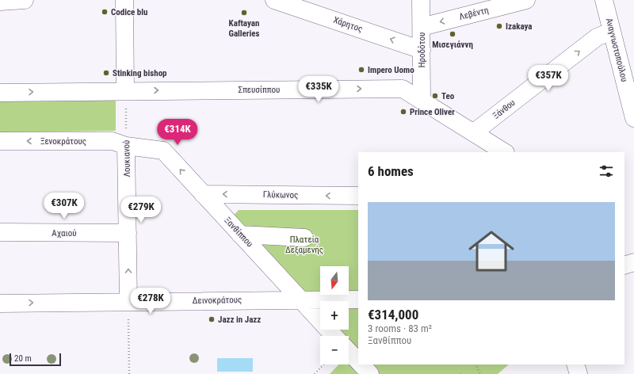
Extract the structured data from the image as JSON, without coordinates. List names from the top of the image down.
{
  "streets": {
    "street": [
      "Λεβέντη",
      "Χάρητος",
      "Ηροδότου",
      "Αναγνωστοπούλου",
      "Σπευσίππου",
      "Ξάνθου",
      "Ξενοκράτους",
      "Λουκιανού",
      "Γλύκωνος",
      "Ξανθίππου",
      "Αχαιού",
      "Δεινοκράτους"
    ]
  },
  "crossings": [
    ["Λεβέντη", "Ηροδότου"],
    ["Χάρητος", "Ηροδότου"],
    ["Ηροδότου", "Σπευσίππου"],
    ["Αναγνωστοπούλου", "Ξάνθου"],
    ["Σπευσίππου", "Ξάνθου"],
    ["Σπευσίππου", "Λουκιανού"],
    ["Ξενοκράτους", "Λουκιανού"],
    ["Ξενοκράτους", "Ξανθίππου"],
    ["Λουκιανού", "Ξανθίππου"],
    ["Λουκιανού", "Αχαιού"],
    ["Λουκιανού", "Δεινοκράτους"],
    ["Γλύκωνος", "Ξανθίππου"],
    ["Ξανθίππου", "Δεινοκράτους"]
  ],
  "one_way": [
    "Λεβέντη",
    "Χάρητος",
    "Σπευσίππου",
    "Ξάνθου",
    "Ξενοκράτους",
    "Δεινοκράτους"
  ],
  "parks": ["Πλατεία Δεξαμενής"],
  "places": [
    "Codice blu",
    "Kaftayan Galleries",
    "Izakaya",
    "Μισεγιάννη",
    "Impero Uomo",
    "Stinking bishop",
    "Teo",
    "Prince Oliver",
    "Jazz in Jazz"
  ],
  "scale_bar": "20 m",
  "north": "bottom",
  "page": {
    "price": [
      "€357K",
      "€335K",
      "€314K",
      "€307K",
      "€279K",
      "€278K"
    ],
    "heading": "6 homes",
    "list": [
      {
        "name": "€314,000",
        "note": "3 rooms · 83 m² · Ξανθίππου"
      }
    ],
    "map_buttons": ["+", "−"],
    "scale": "20 m"
  }
}
